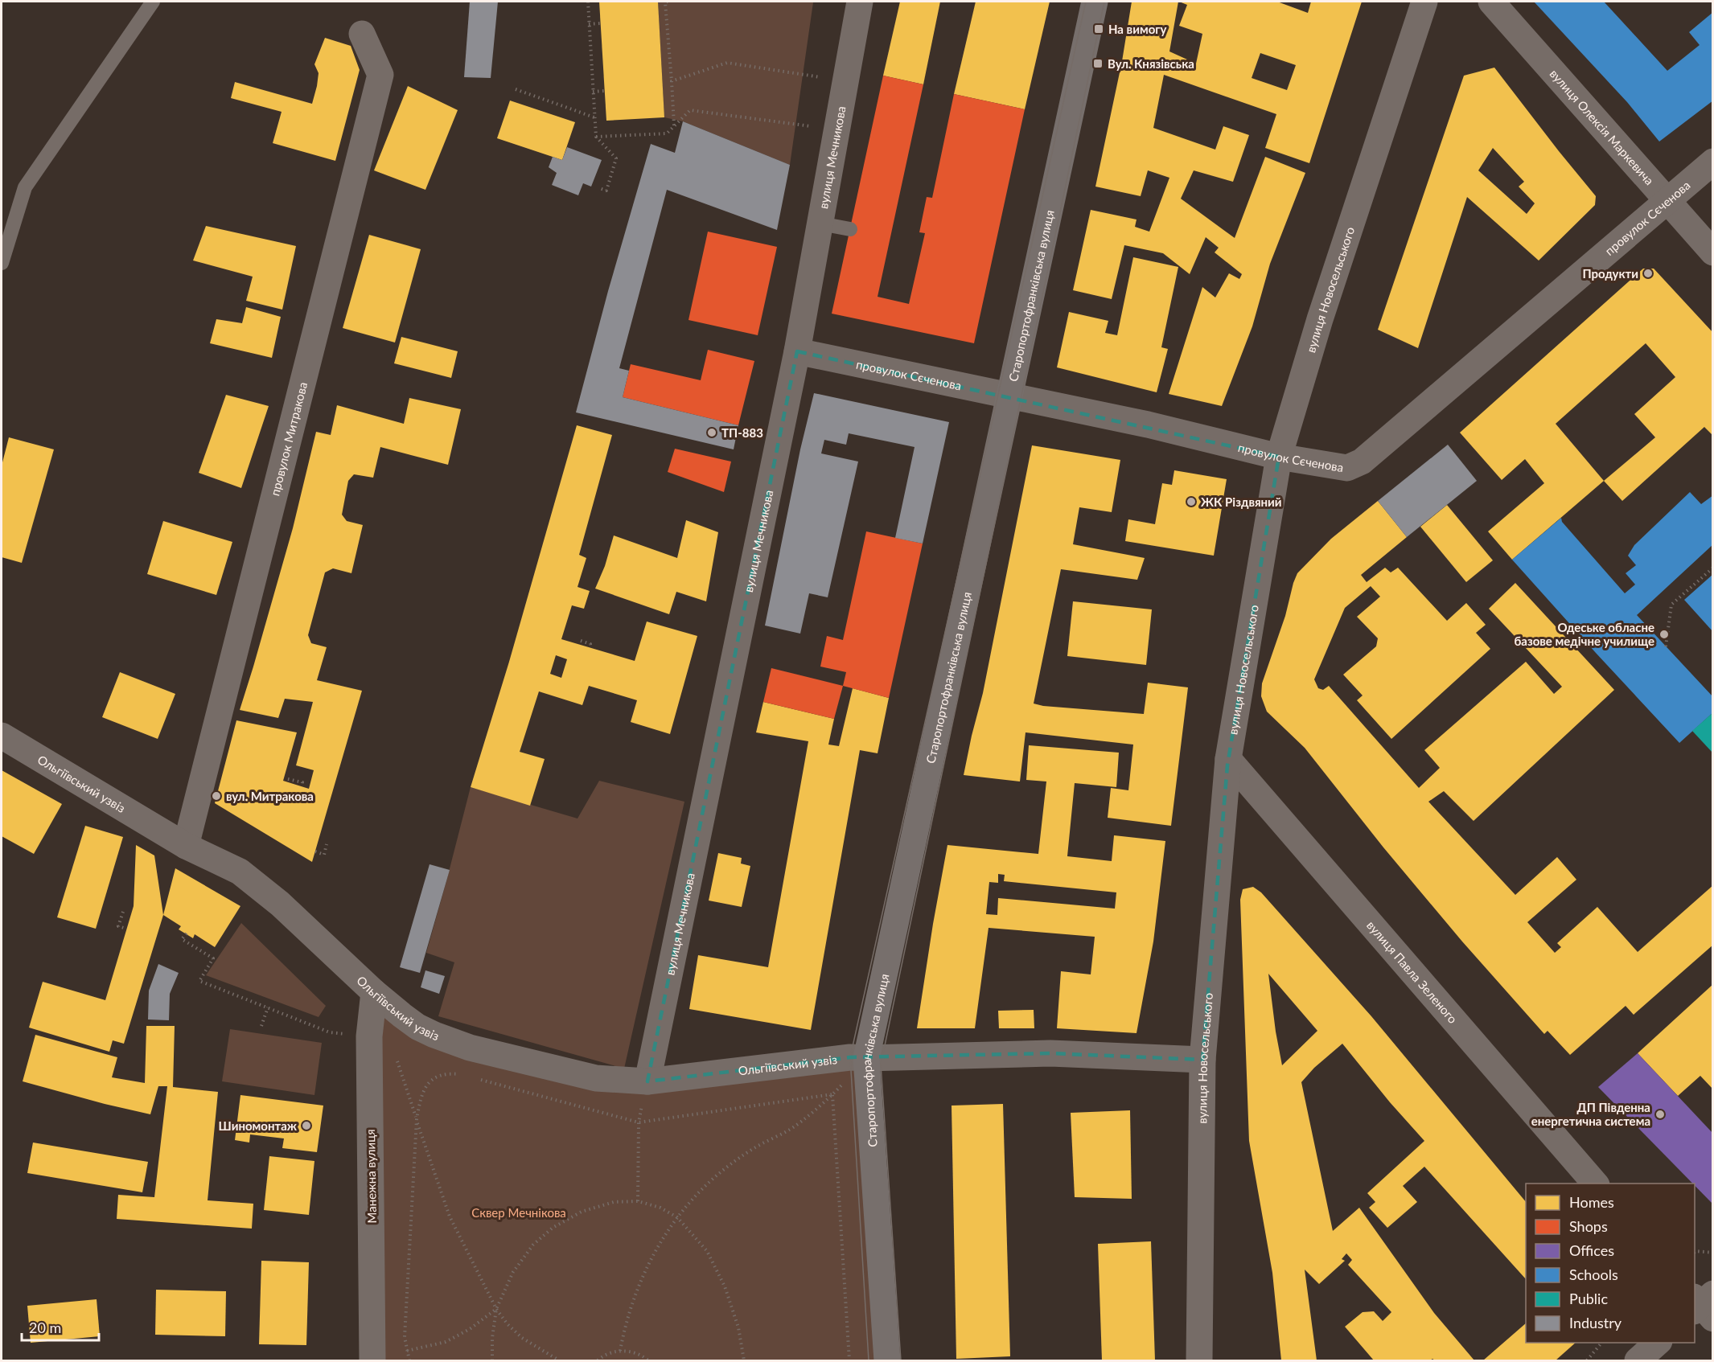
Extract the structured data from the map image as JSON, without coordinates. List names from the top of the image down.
{
  "streets": {
    "main road": ["Старопортофранківська вулиця"],
    "street": [
      "вулиця Олексія Маркевича",
      "вулиця Мечникова",
      "провулок Сєченова",
      "вулиця Новосельського",
      "провулок Митракова",
      "Ольгіївський узвіз",
      "вулиця Павла Зеленого",
      "Манежна вулиця"
    ]
  },
  "crossings": [
    ["вулиця Олексія Маркевича", "провулок Сєченова"],
    ["вулиця Мечникова", "провулок Сєченова"],
    ["вулиця Мечникова", "Ольгіївський узвіз"],
    ["провулок Сєченова", "вулиця Новосельського"],
    ["провулок Сєченова", "Старопортофранківська вулиця"],
    ["вулиця Новосельського", "Ольгіївський узвіз"],
    ["вулиця Новосельського", "вулиця Павла Зеленого"],
    ["Старопортофранківська вулиця", "Ольгіївський узвіз"],
    ["провулок Митракова", "Ольгіївський узвіз"],
    ["Ольгіївський узвіз", "Манежна вулиця"]
  ],
  "parks": ["Сквер Мечнікова"],
  "places": {
    "transit": ["На вимогу", "Вул. Князівська"],
    "other": [
      "Продукти",
      "ТП-883",
      "ЖК Різдвяний",
      "Одеське обласне базове медічне училище",
      "вул. Митракова",
      "ДП Південна енергетична система",
      "Шиномонтаж"
    ]
  },
  "legend": [
    "Homes",
    "Shops",
    "Offices",
    "Schools",
    "Public",
    "Industry"
  ],
  "scale_bar": "20 m"
}
